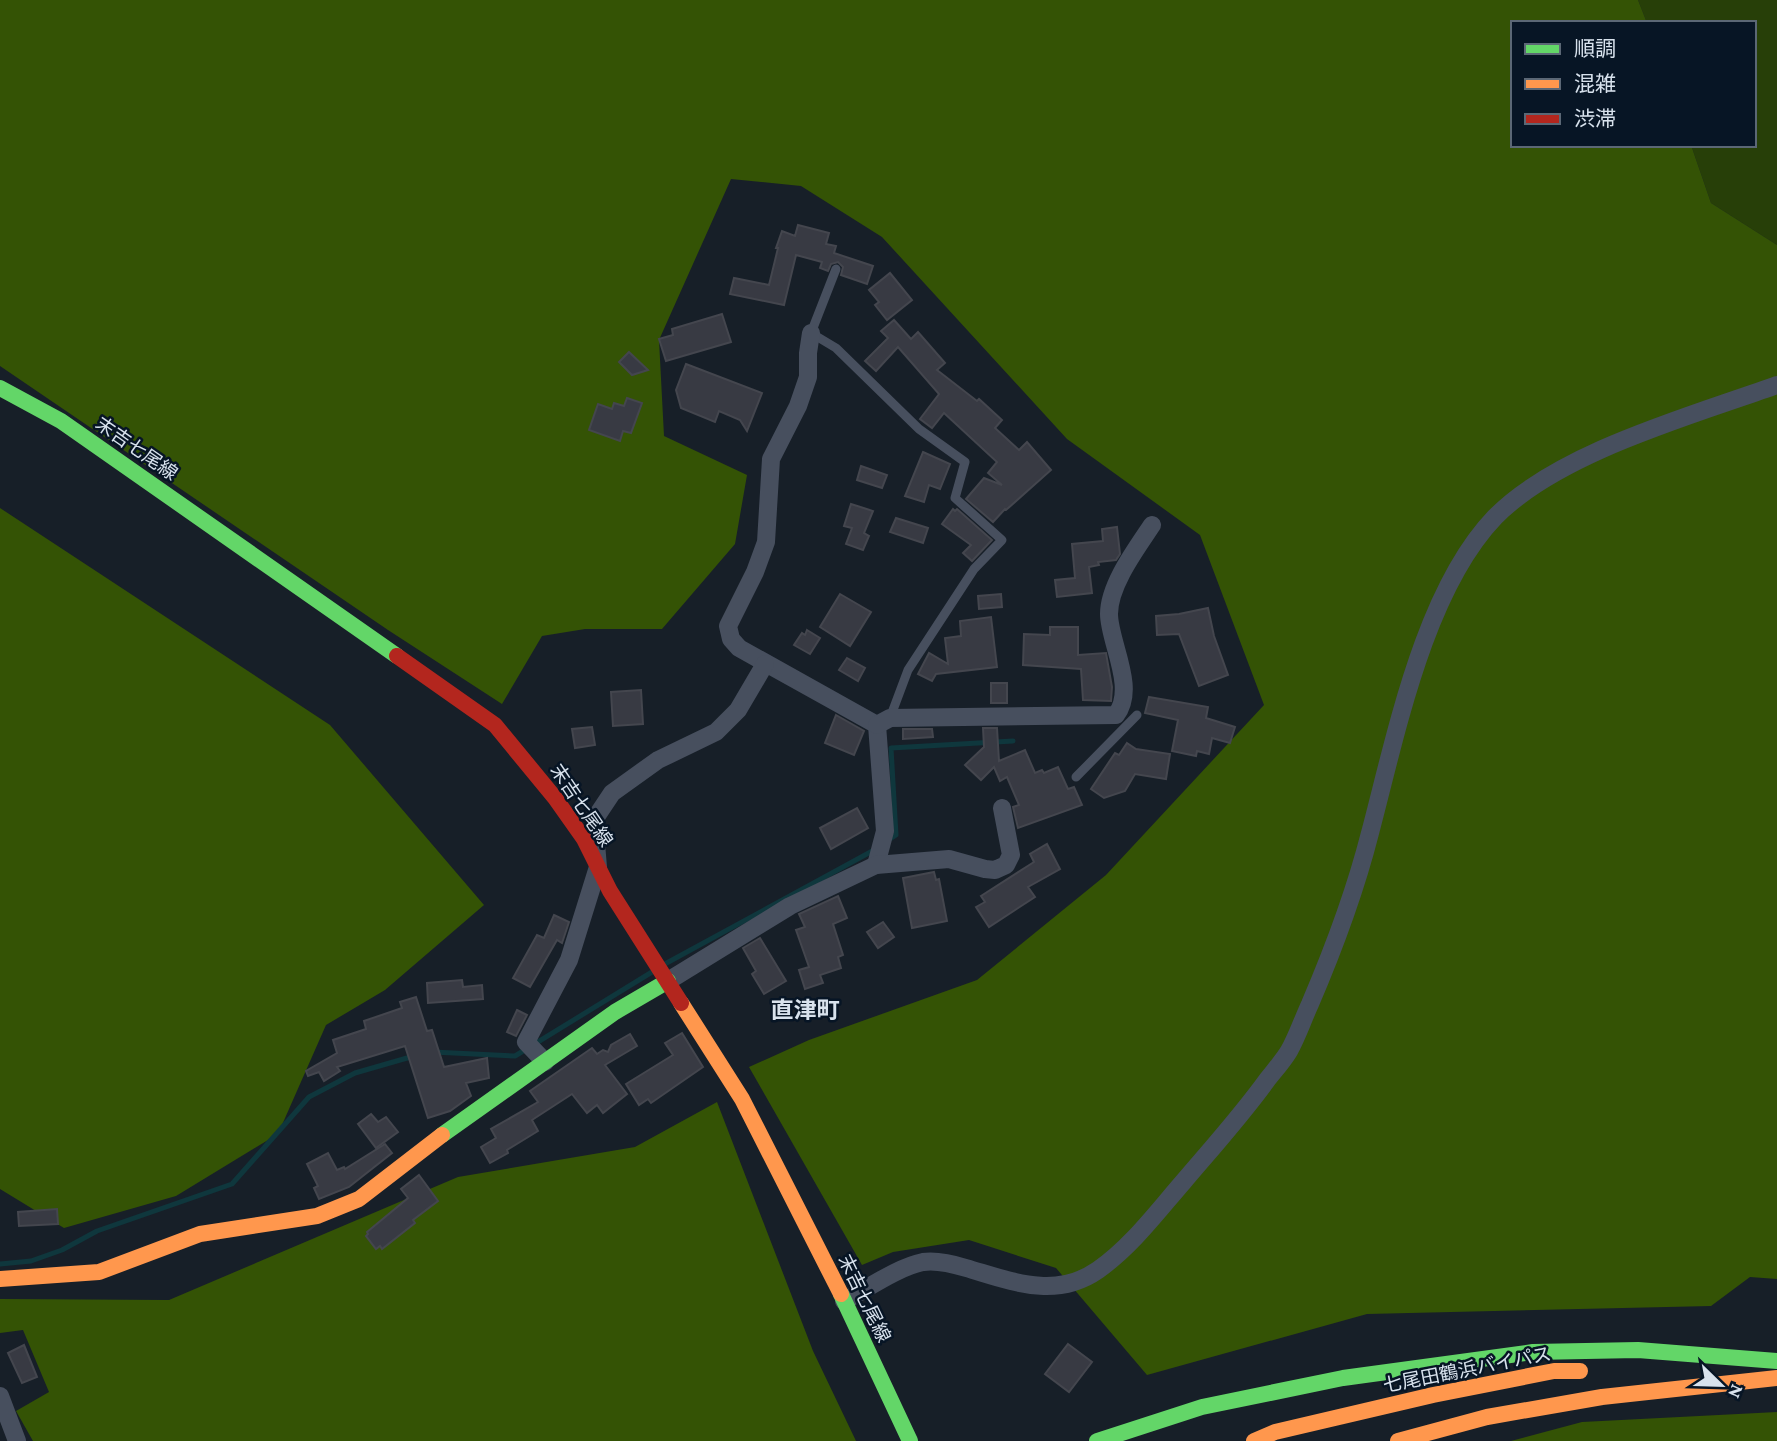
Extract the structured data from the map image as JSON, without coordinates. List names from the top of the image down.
{
  "streets": {
    "main road": ["末吉七尾線", "七尾田鶴浜バイパス"]
  },
  "districts": ["直津町"],
  "legend": ["順調", "混雑", "渋滞"],
  "north": "bottom right"
}
